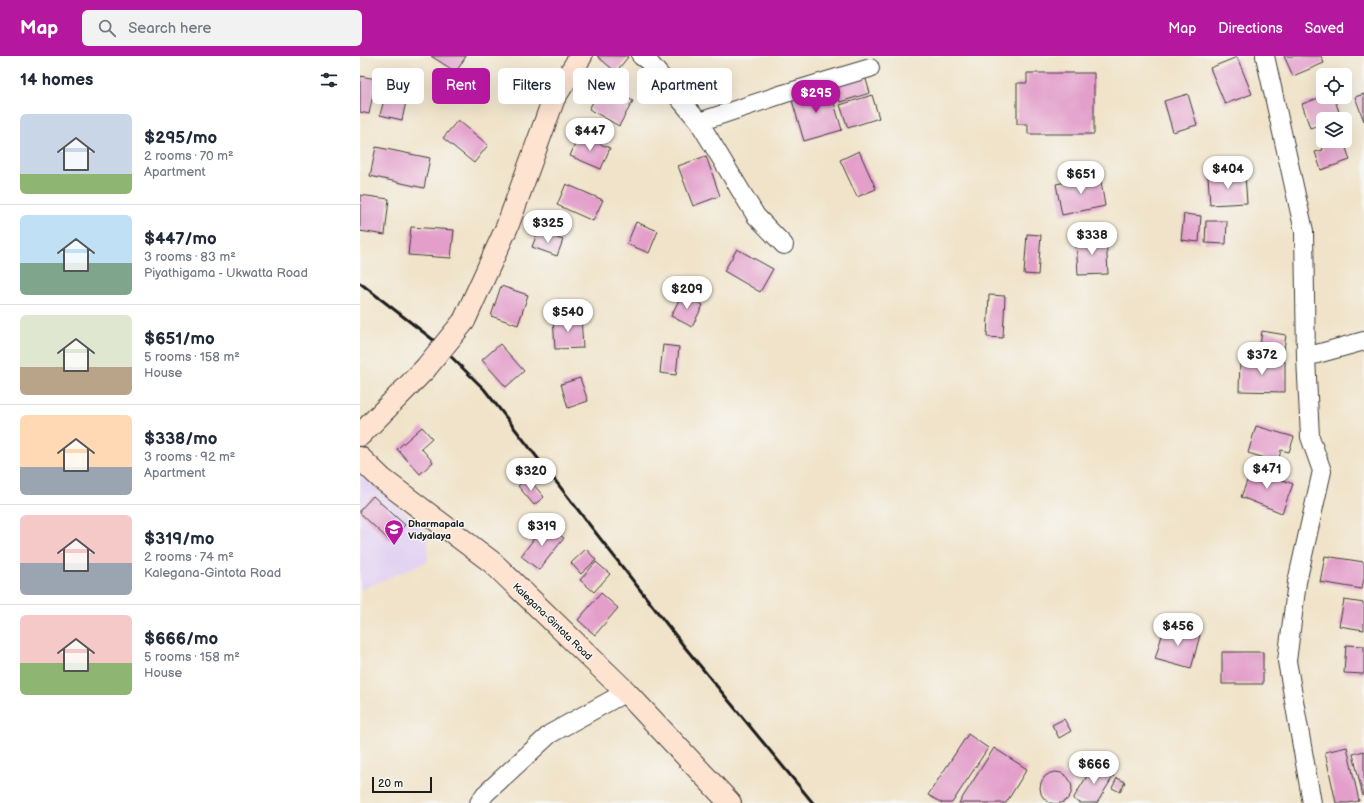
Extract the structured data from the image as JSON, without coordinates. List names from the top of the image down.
{
  "streets": {
    "main road": ["Kalegana-Gintota Road"]
  },
  "places": {
    "school or university": ["Dharmapala Vidyalaya"]
  },
  "scale_bar": "20 m",
  "page": {
    "header": "Map",
    "search": "Search here",
    "nav": ["Map", "Directions", "Saved"],
    "heading": "14 homes",
    "chip": [
      "Buy",
      "Rent",
      "Filters",
      "New",
      "Apartment"
    ],
    "price": [
      "$295",
      "$447",
      "$404",
      "$651",
      "$325",
      "$338",
      "$209",
      "$540",
      "$372",
      "$471",
      "$320",
      "$319",
      "$456",
      "$666"
    ],
    "list": [
      {
        "name": "$295/mo",
        "note": "2 rooms · 70 m² · Apartment"
      },
      {
        "name": "$447/mo",
        "note": "3 rooms · 83 m² · Piyathigama - Ukwatta Road"
      },
      {
        "name": "$651/mo",
        "note": "5 rooms · 158 m² · House"
      },
      {
        "name": "$338/mo",
        "note": "3 rooms · 92 m² · Apartment"
      },
      {
        "name": "$319/mo",
        "note": "2 rooms · 74 m² · Kalegana-Gintota Road"
      },
      {
        "name": "$666/mo",
        "note": "5 rooms · 158 m² · House"
      }
    ],
    "scale": "20 m"
  }
}
